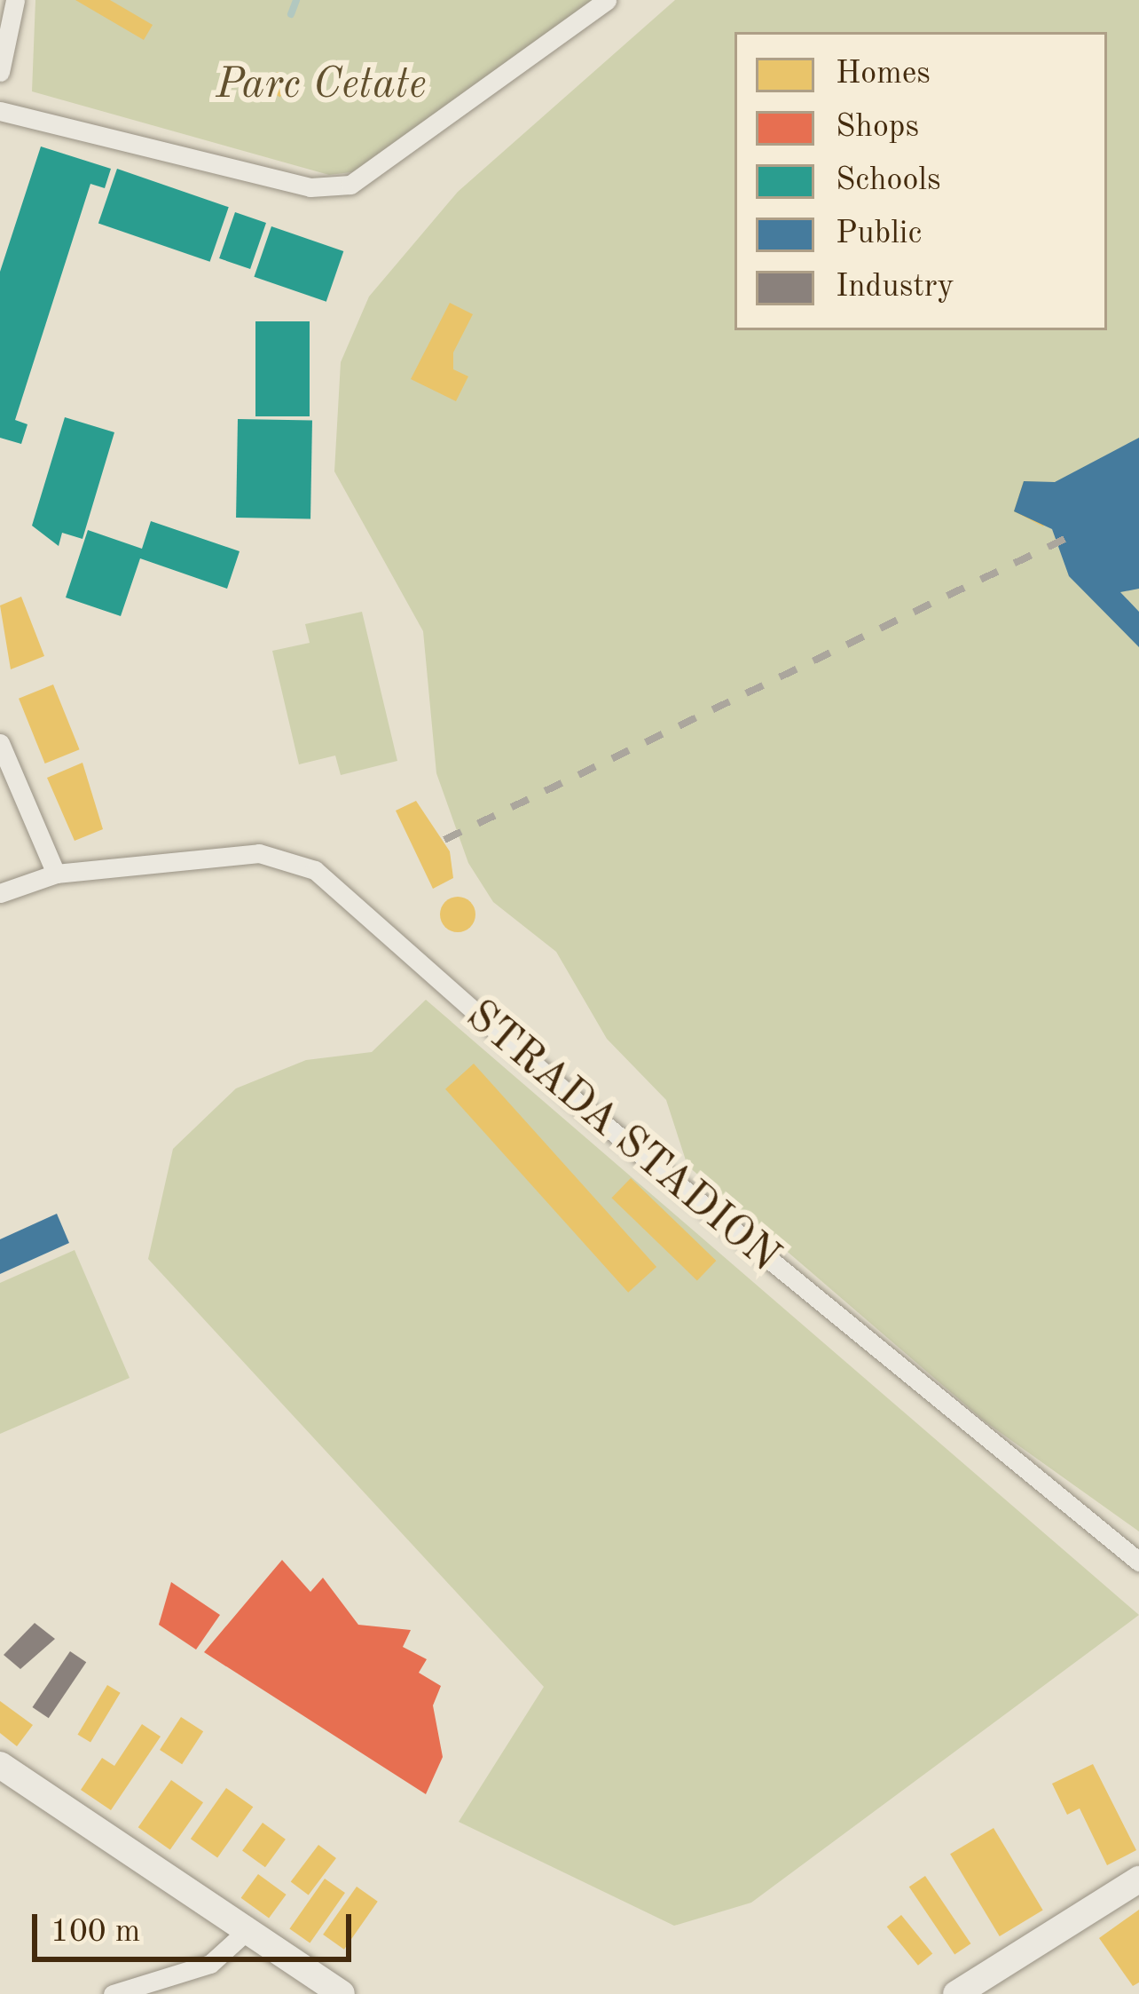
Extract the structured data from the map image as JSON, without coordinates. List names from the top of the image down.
{
  "streets": {
    "street": ["STRADA STADION"]
  },
  "parks": ["Parc Cetate"],
  "legend": [
    "Homes",
    "Shops",
    "Schools",
    "Public",
    "Industry"
  ],
  "scale_bar": "100 m"
}
